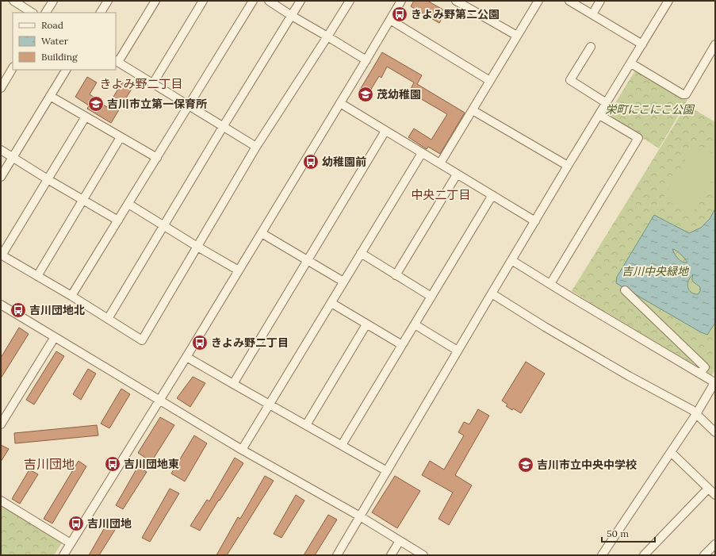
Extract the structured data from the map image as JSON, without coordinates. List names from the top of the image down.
{
  "districts": ["きよみ野二丁目", "中央二丁目", "吉川団地"],
  "parks": ["栄町にこにこ公園", "吉川中央緑地"],
  "places": {
    "bus stop": [
      "きよみ野第二公園",
      "幼稚園前",
      "吉川団地北",
      "きよみ野二丁目",
      "吉川団地東",
      "吉川団地"
    ],
    "school or university": ["茂幼稚園", "吉川市立第一保育所", "吉川市立中央中学校"]
  },
  "legend": ["Road", "Water", "Building"],
  "scale_bar": "50 m"
}
